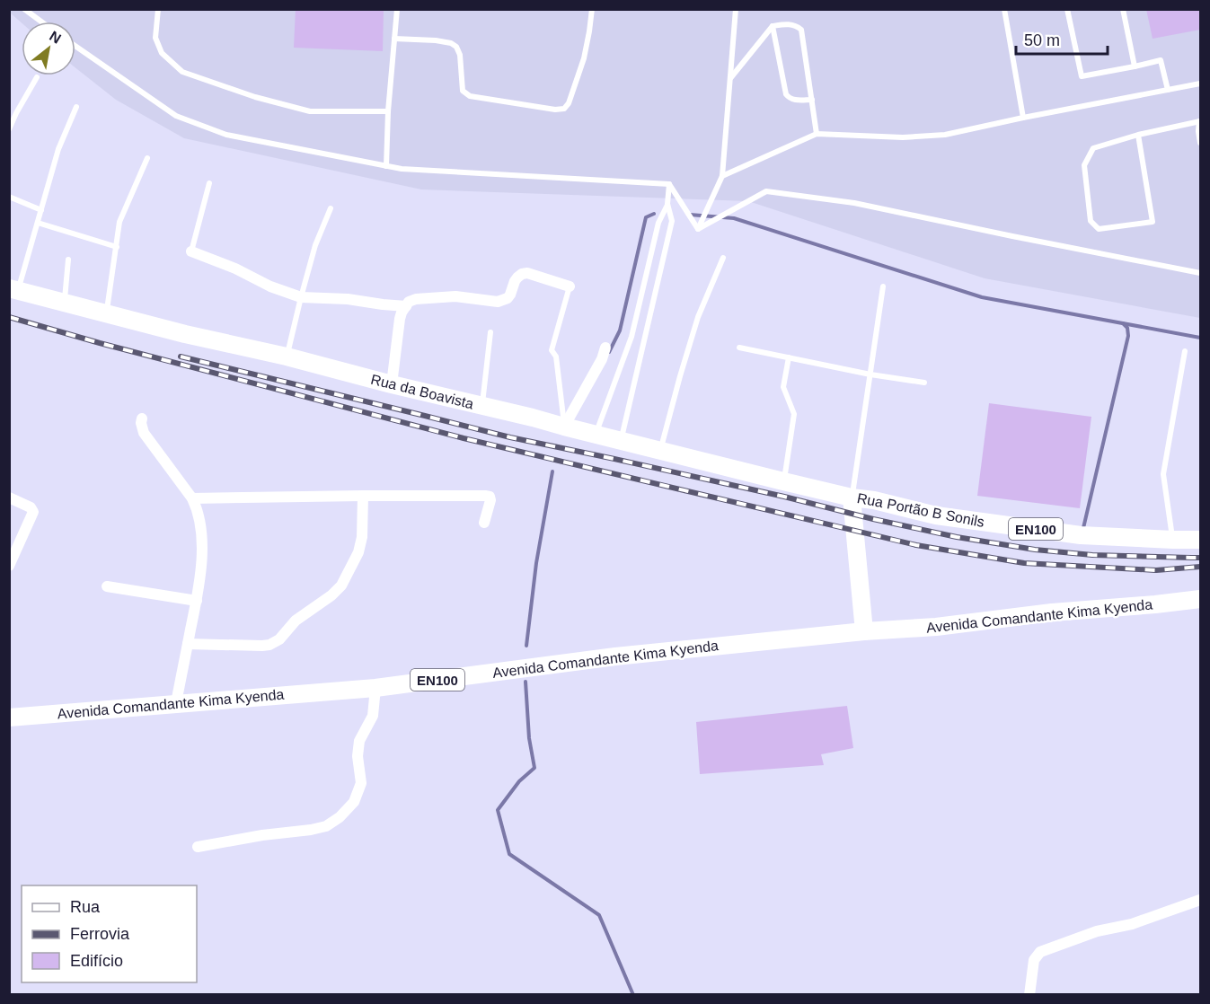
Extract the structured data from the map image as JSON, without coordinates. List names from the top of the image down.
{
  "streets": {
    "main road": [
      "Rua da Boavista",
      "Rua Portão B Sonils",
      "EN100",
      "Avenida Comandante Kima Kyenda"
    ]
  },
  "crossings": [
    ["Rua da Boavista", "Rua Portão B Sonils"]
  ],
  "legend": ["Rua", "Ferrovia", "Edifício"],
  "scale_bar": "50 m",
  "north": "top right"
}
